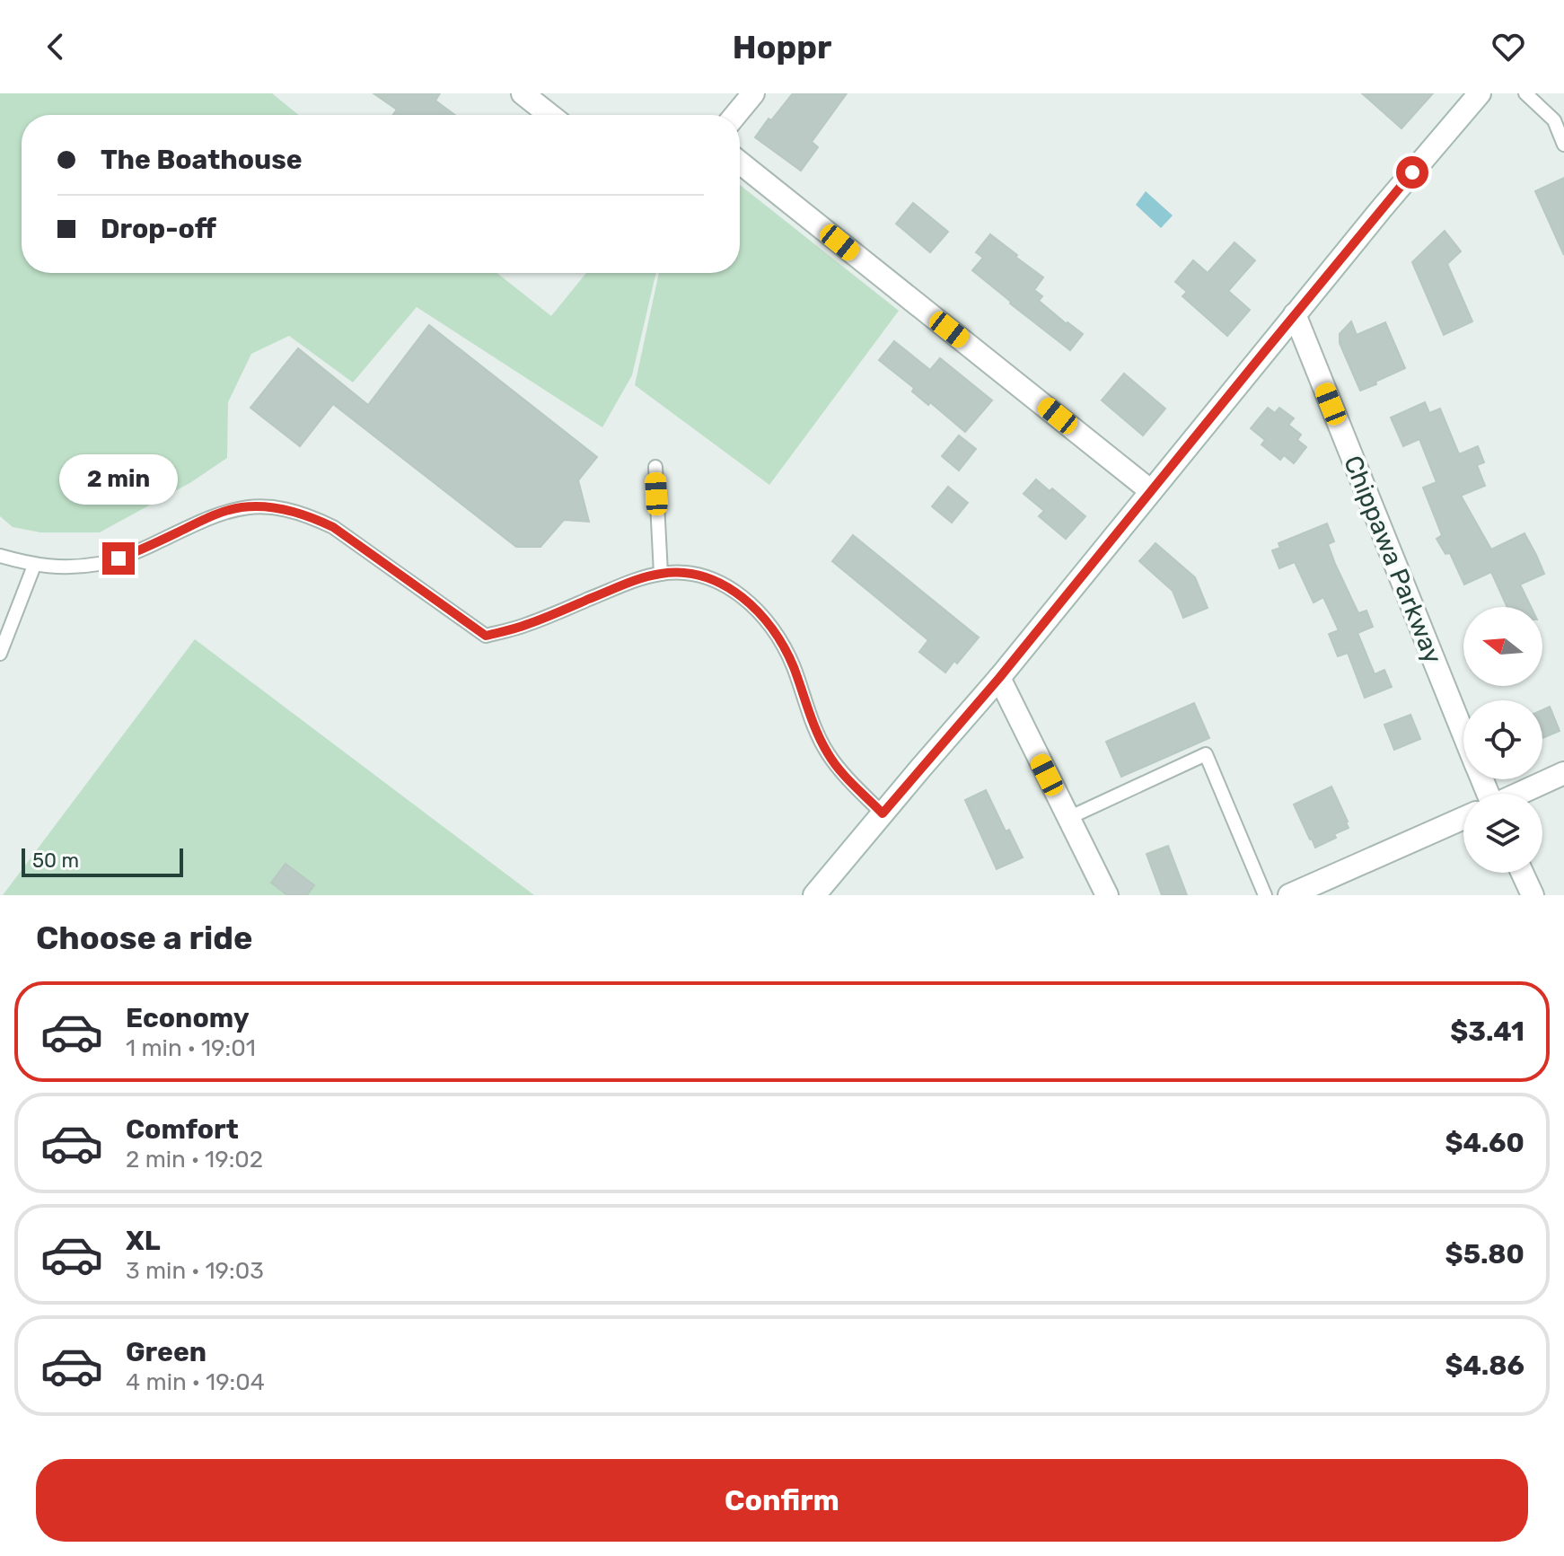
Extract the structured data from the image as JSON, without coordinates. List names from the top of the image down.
{
  "streets": {
    "street": ["Chippawa Parkway"]
  },
  "scale_bar": "50 m",
  "north": "left",
  "page": {
    "header": "Hoppr",
    "banner": ["The Boathouse", "Drop-off"],
    "bubble": "2 min",
    "scale": "50 m",
    "heading": "Choose a ride",
    "list": [
      {
        "name": "Economy",
        "note": "1 min · 19:01",
        "value": "$3.41"
      },
      {
        "name": "Comfort",
        "note": "2 min · 19:02",
        "value": "$4.60"
      },
      {
        "name": "XL",
        "note": "3 min · 19:03",
        "value": "$5.80"
      },
      {
        "name": "Green",
        "note": "4 min · 19:04",
        "value": "$4.86"
      }
    ],
    "buttons": "Confirm"
  }
}
